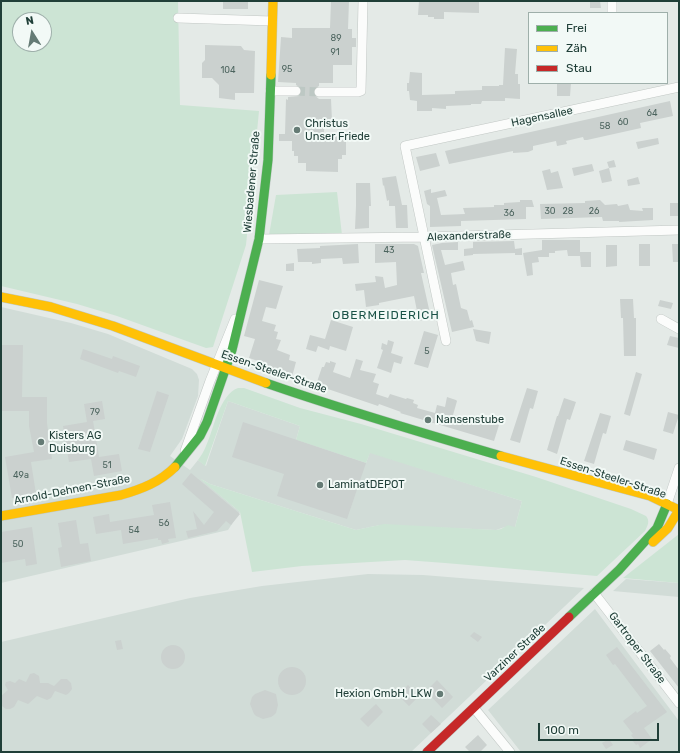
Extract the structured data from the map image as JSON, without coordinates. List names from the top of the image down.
{
  "streets": {
    "street": [
      "Hagensallee",
      "Wiesbadener Straße",
      "Alexanderstraße",
      "Essen-Steeler-Straße",
      "Arnold-Dehnen-Straße",
      "Gartroper Straße",
      "Varziner Straße"
    ]
  },
  "crossings": [
    ["Hagensallee", "Alexanderstraße"],
    ["Wiesbadener Straße", "Alexanderstraße"],
    ["Wiesbadener Straße", "Essen-Steeler-Straße"],
    ["Wiesbadener Straße", "Arnold-Dehnen-Straße"],
    ["Essen-Steeler-Straße", "Arnold-Dehnen-Straße"],
    ["Essen-Steeler-Straße", "Varziner Straße"],
    ["Gartroper Straße", "Varziner Straße"]
  ],
  "districts": ["OBERMEIDERICH"],
  "places": [
    "Christus Unser Friede",
    "Nansenstube",
    "Kisters AG Duisburg",
    "LaminatDEPOT",
    "Hexion GmbH, LKW"
  ],
  "house_numbers": [
    "89",
    "91",
    "95",
    "104",
    "64",
    "60",
    "58",
    "30",
    "28",
    "26",
    "36",
    "43",
    "5",
    "79",
    "51",
    "49a",
    "56",
    "54",
    "50"
  ],
  "legend": ["Frei", "Zäh", "Stau"],
  "scale_bar": "100 m",
  "north": "top"
}
